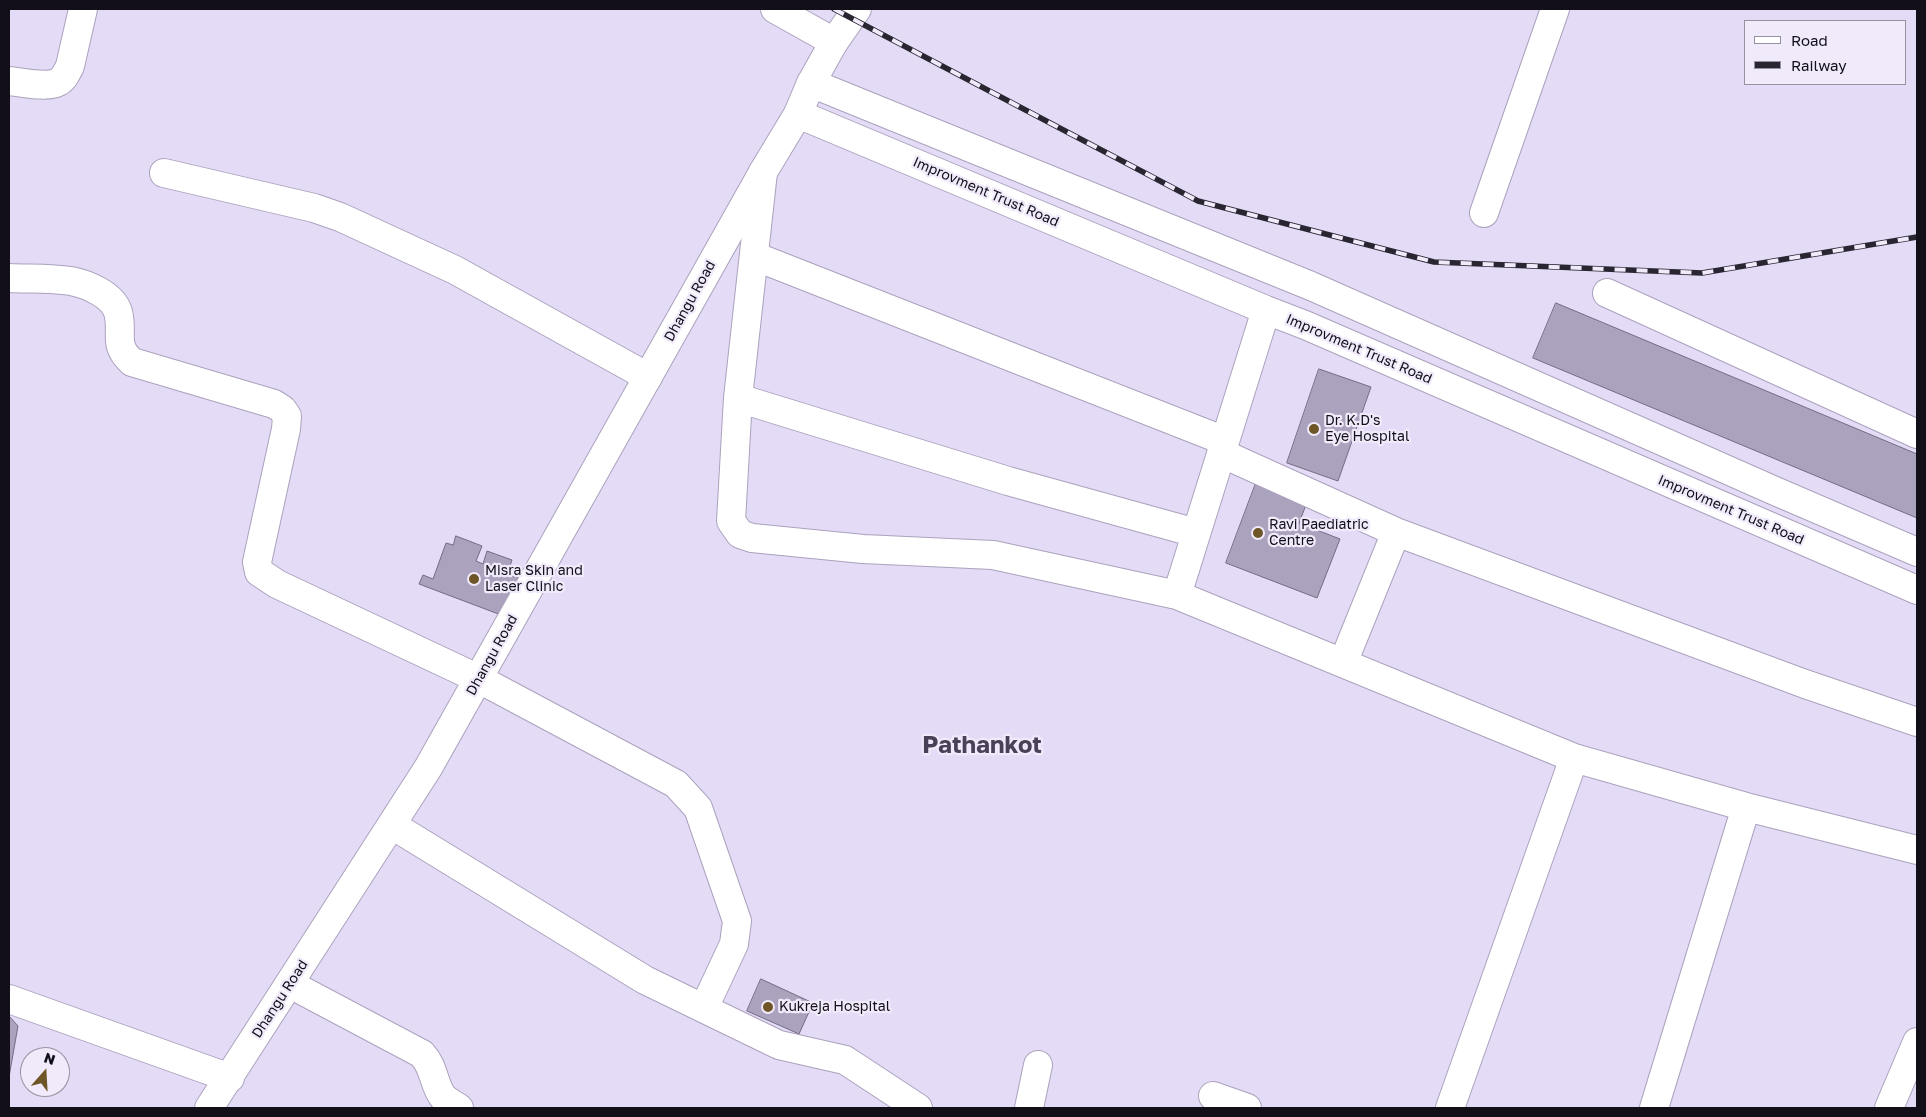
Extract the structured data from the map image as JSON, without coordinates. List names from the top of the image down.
{
  "streets": {
    "street": ["Improvment Trust Road", "Dhangu Road"]
  },
  "crossings": [
    ["Improvment Trust Road", "Dhangu Road"]
  ],
  "districts": ["Pathankot"],
  "places": [
    "Dr. K.D's Eye Hospital",
    "Ravi Paediatric Centre",
    "Misra Skin and Laser Clinic",
    "Kukreja Hospital"
  ],
  "legend": ["Road", "Railway"],
  "north": "top"
}
